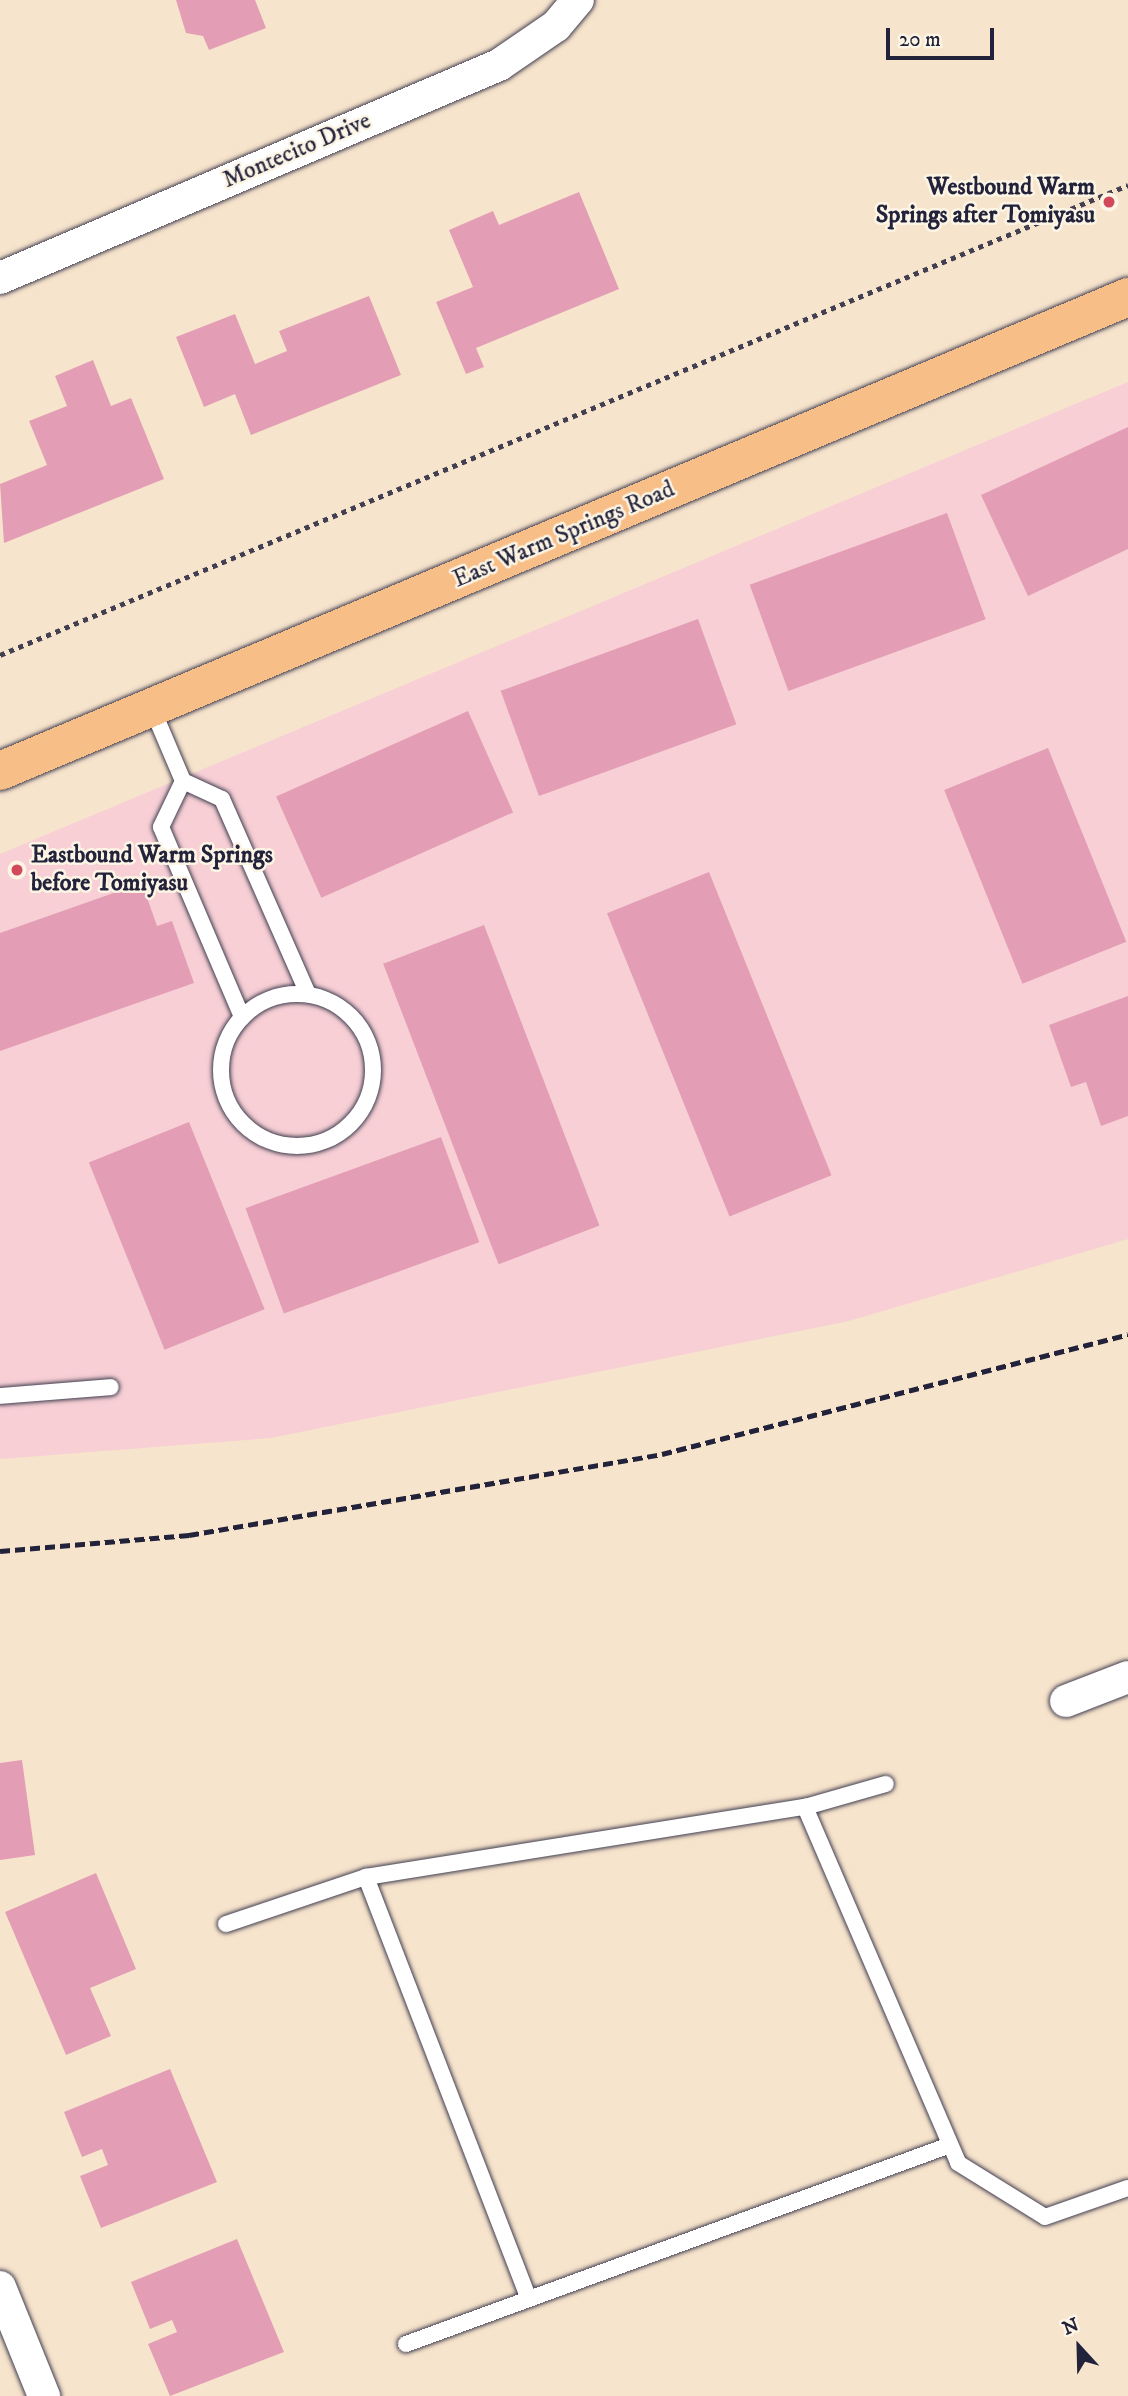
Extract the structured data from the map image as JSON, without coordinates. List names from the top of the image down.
{
  "streets": {
    "main road": ["East Warm Springs Road"],
    "street": ["Montecito Drive"]
  },
  "places": ["Westbound Warm Springs after Tomiyasu", "Eastbound Warm Springs before Tomiyasu"],
  "scale_bar": "20 m",
  "north": "top"
}
